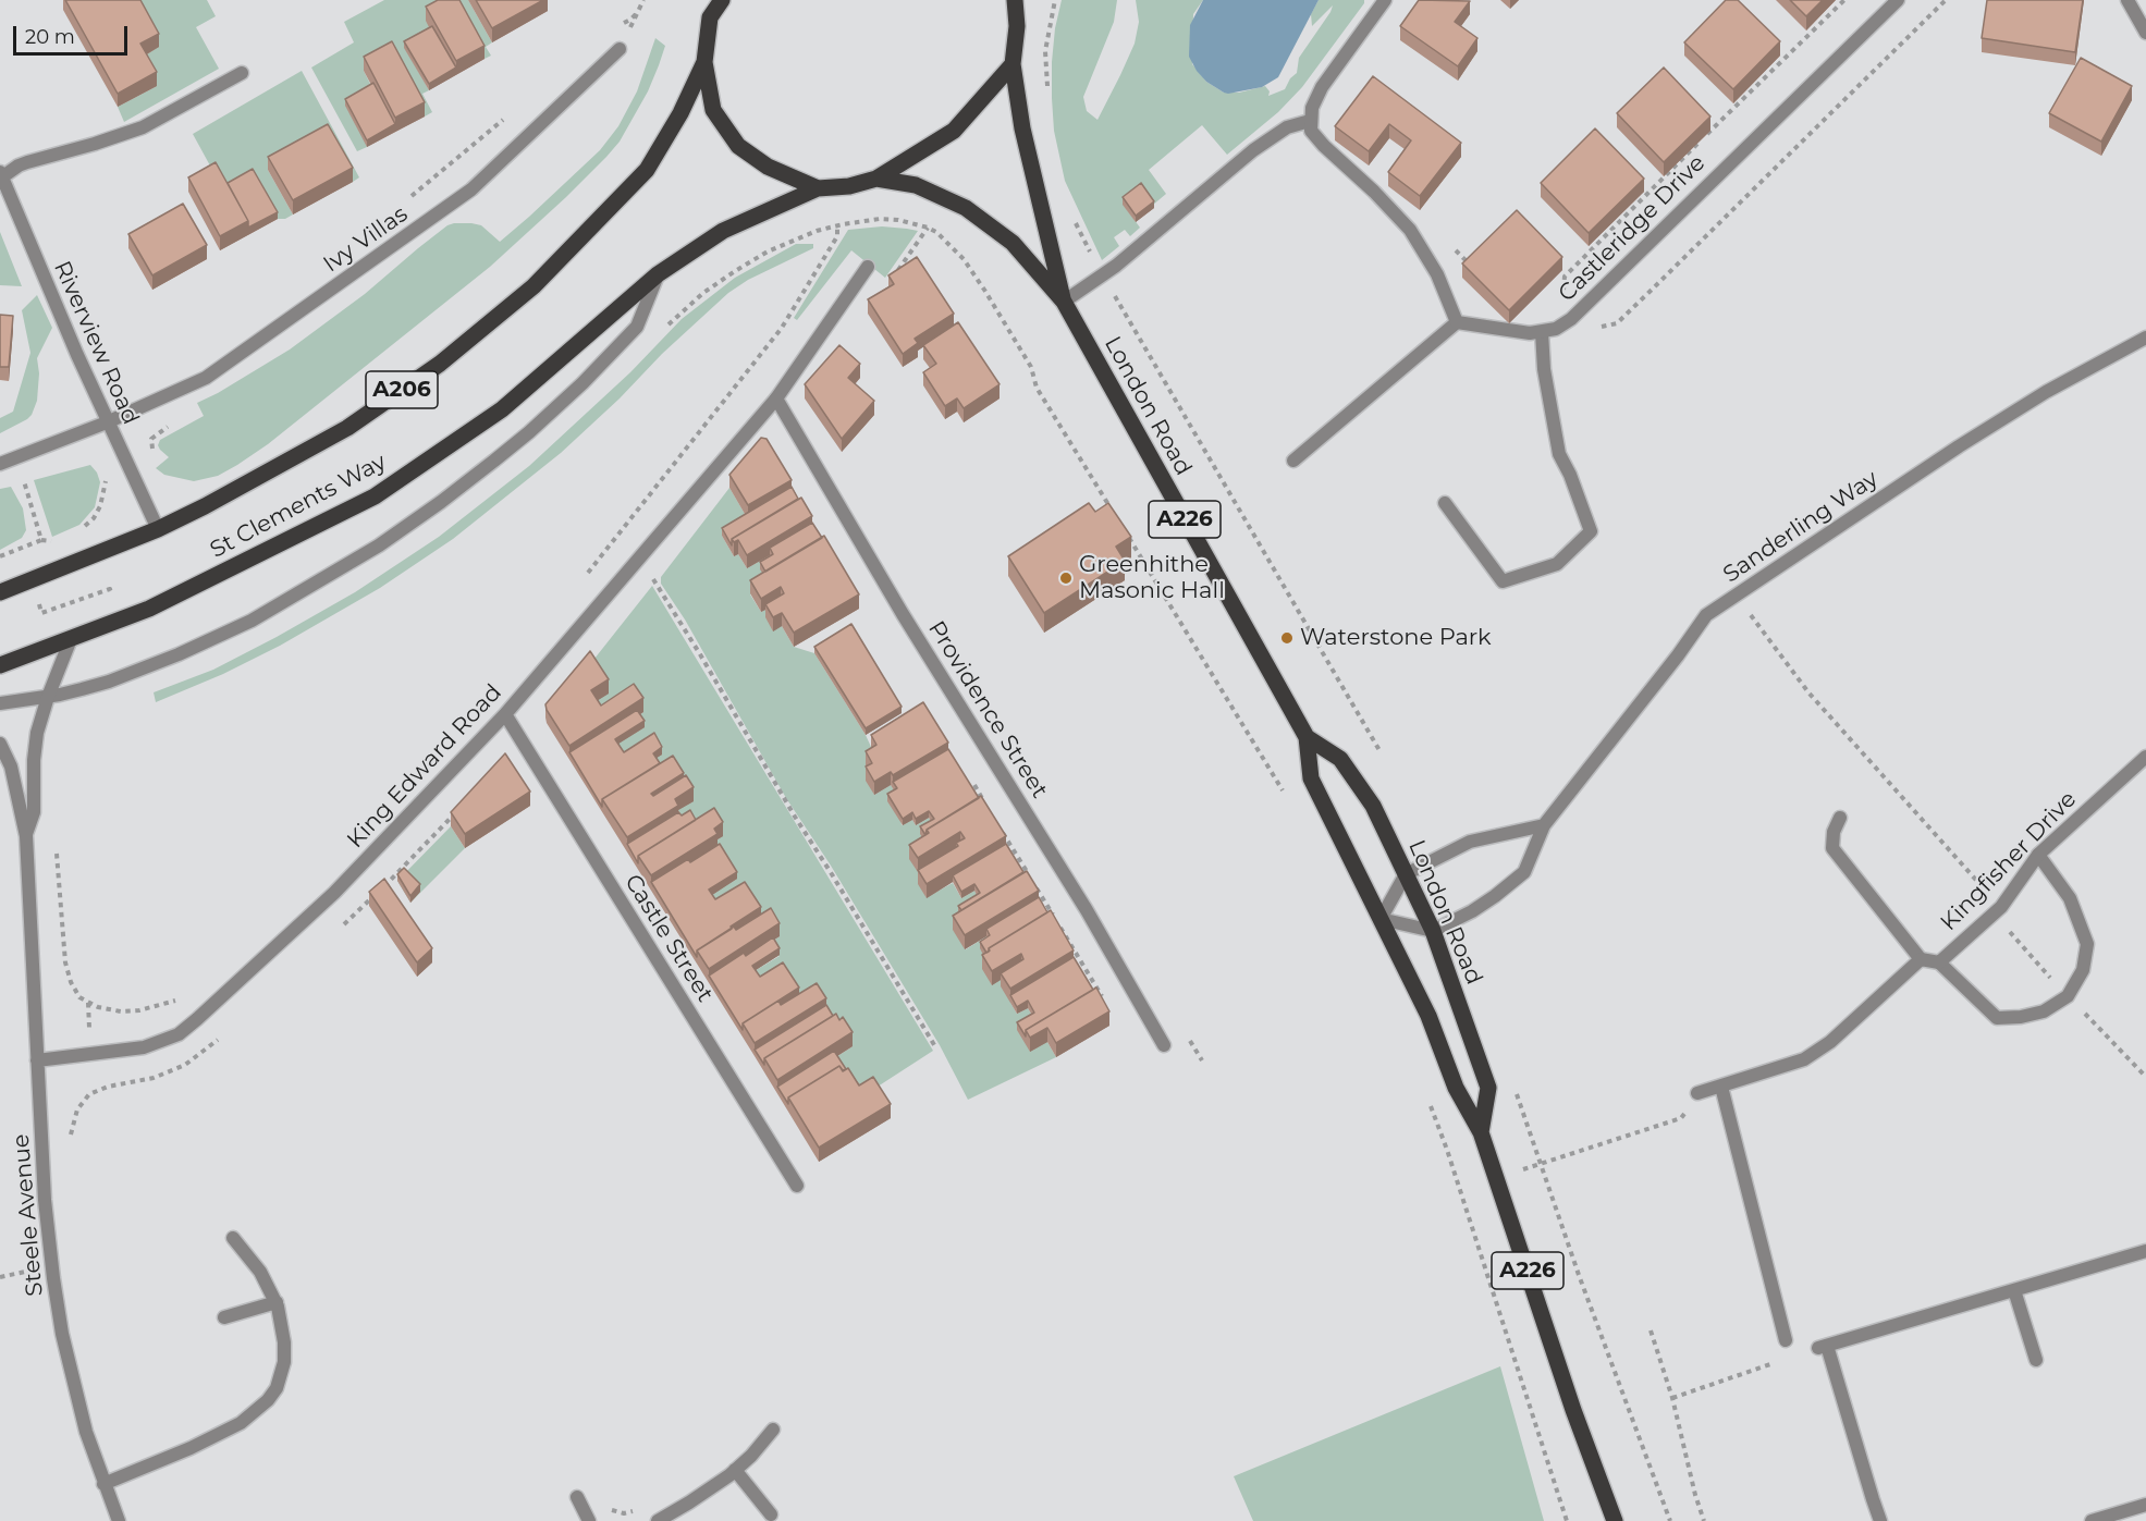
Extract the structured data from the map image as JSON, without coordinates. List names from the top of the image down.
{
  "streets": {
    "main road": [
      "A206",
      "London Road",
      "St Clements Way",
      "A226"
    ],
    "street": [
      "Castleridge Drive",
      "Ivy Villas",
      "Riverview Road",
      "Sanderling Way",
      "Providence Street",
      "King Edward Road",
      "Kingfisher Drive",
      "Castle Street",
      "Steele Avenue"
    ]
  },
  "crossings": [
    ["Ivy Villas", "Riverview Road"],
    ["Riverview Road", "St Clements Way"],
    ["London Road", "Sanderling Way"],
    ["Providence Street", "King Edward Road"],
    ["King Edward Road", "Castle Street"],
    ["King Edward Road", "Steele Avenue"]
  ],
  "places": ["Greenhithe Masonic Hall", "Waterstone Park"],
  "scale_bar": "20 m"
}
